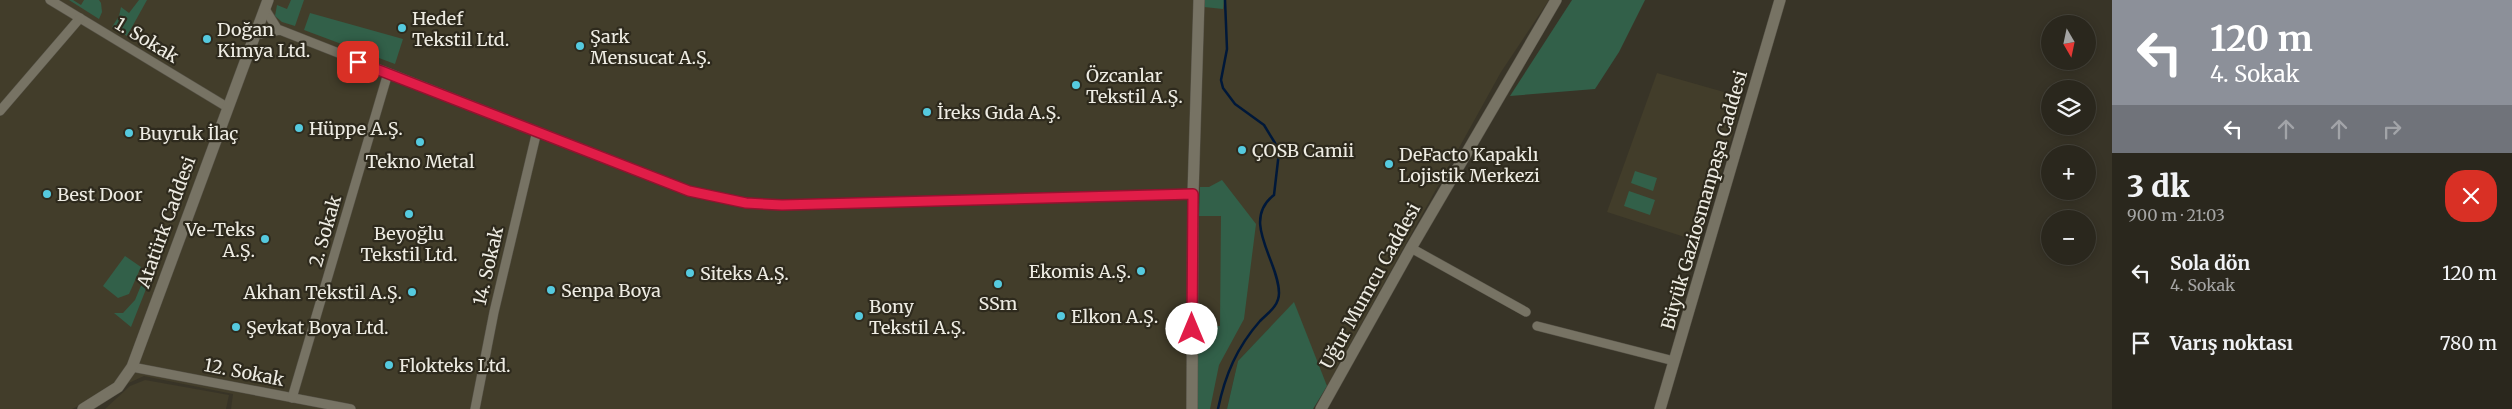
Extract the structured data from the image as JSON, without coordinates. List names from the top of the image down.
{
  "streets": {
    "street": [
      "1. Sokak",
      "Büyük Gaziosmanpaşa Caddesi",
      "Atatürk Caddesi",
      "2. Sokak",
      "14. Sokak",
      "Uğur Mumcu Caddesi",
      "12. Sokak"
    ]
  },
  "crossings": [
    ["1. Sokak", "Atatürk Caddesi"],
    ["Atatürk Caddesi", "12. Sokak"],
    ["2. Sokak", "12. Sokak"]
  ],
  "places": [
    "Hedef Tekstil Ltd.",
    "Doğan Kimya Ltd.",
    "Şark Mensucat A.Ş.",
    "Özcanlar Tekstil A.Ş.",
    "İreks Gıda A.Ş.",
    "Hüppe A.Ş.",
    "Buyruk İlaç",
    "Tekno Metal",
    "ÇOSB Camii",
    "DeFacto Kapaklı Lojistik Merkezi",
    "Best Door",
    "Beyoğlu Tekstil Ltd.",
    "Ve-Teks A.Ş.",
    "Ekomis A.Ş.",
    "Siteks A.Ş.",
    "SSm",
    "Senpa Boya",
    "Akhan Tekstil A.Ş.",
    "Bony Tekstil A.Ş.",
    "Elkon A.Ş.",
    "Şevkat Boya Ltd.",
    "Flokteks Ltd."
  ],
  "north": "bottom",
  "page": {
    "turn": ["120 m", "4. Sokak"],
    "map_buttons": ["+", "−"],
    "heading": ["3 dk", "900 m · 21:03"],
    "list": [
      {
        "name": "Sola dön",
        "note": "4. Sokak",
        "value": "120 m"
      },
      {
        "name": "Varış noktası",
        "value": "780 m"
      }
    ]
  }
}
